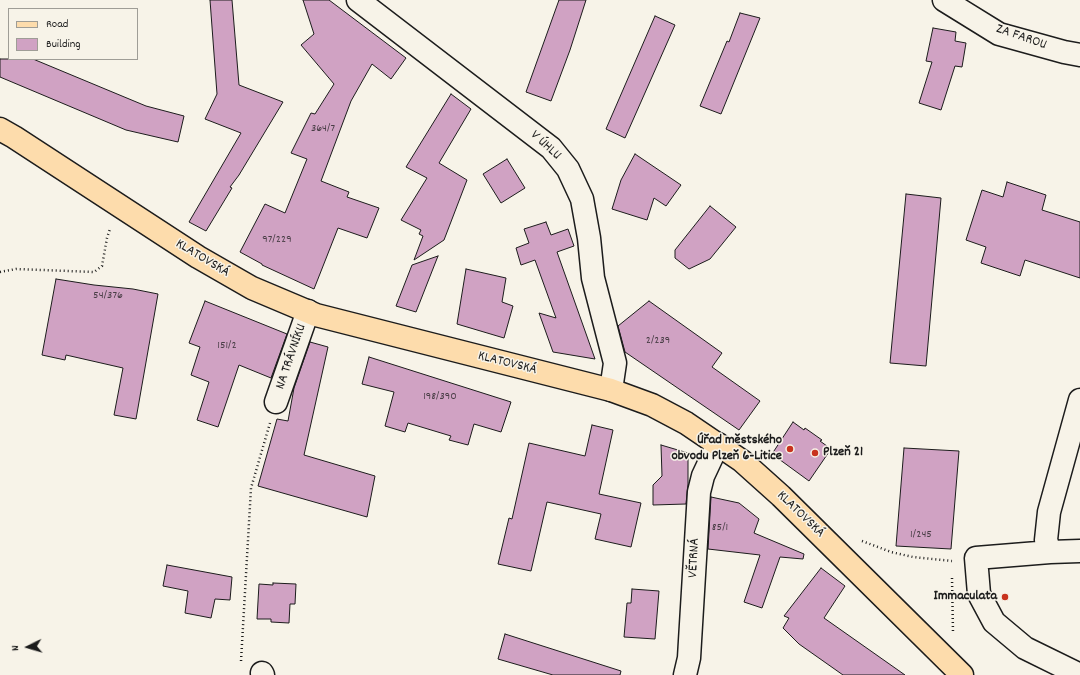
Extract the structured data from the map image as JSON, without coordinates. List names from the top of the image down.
{
  "streets": {
    "main road": ["KLATOVSKÁ"],
    "street": [
      "ZA FAROU",
      "V ÚHLU",
      "NA TRÁVNÍKU",
      "VĚTRNÁ"
    ]
  },
  "crossings": [
    ["V ÚHLU", "KLATOVSKÁ"],
    ["KLATOVSKÁ", "NA TRÁVNÍKU"],
    ["KLATOVSKÁ", "VĚTRNÁ"]
  ],
  "places": ["Úřad městského obvodu Plzeň 6-Litice", "Plzeň 21", "Immaculata"],
  "house_numbers": [
    "364/7",
    "97/229",
    "54/376",
    "2/239",
    "151/2",
    "198/390",
    "85/1",
    "1/245"
  ],
  "legend": ["Road", "Building"],
  "north": "left"
}
